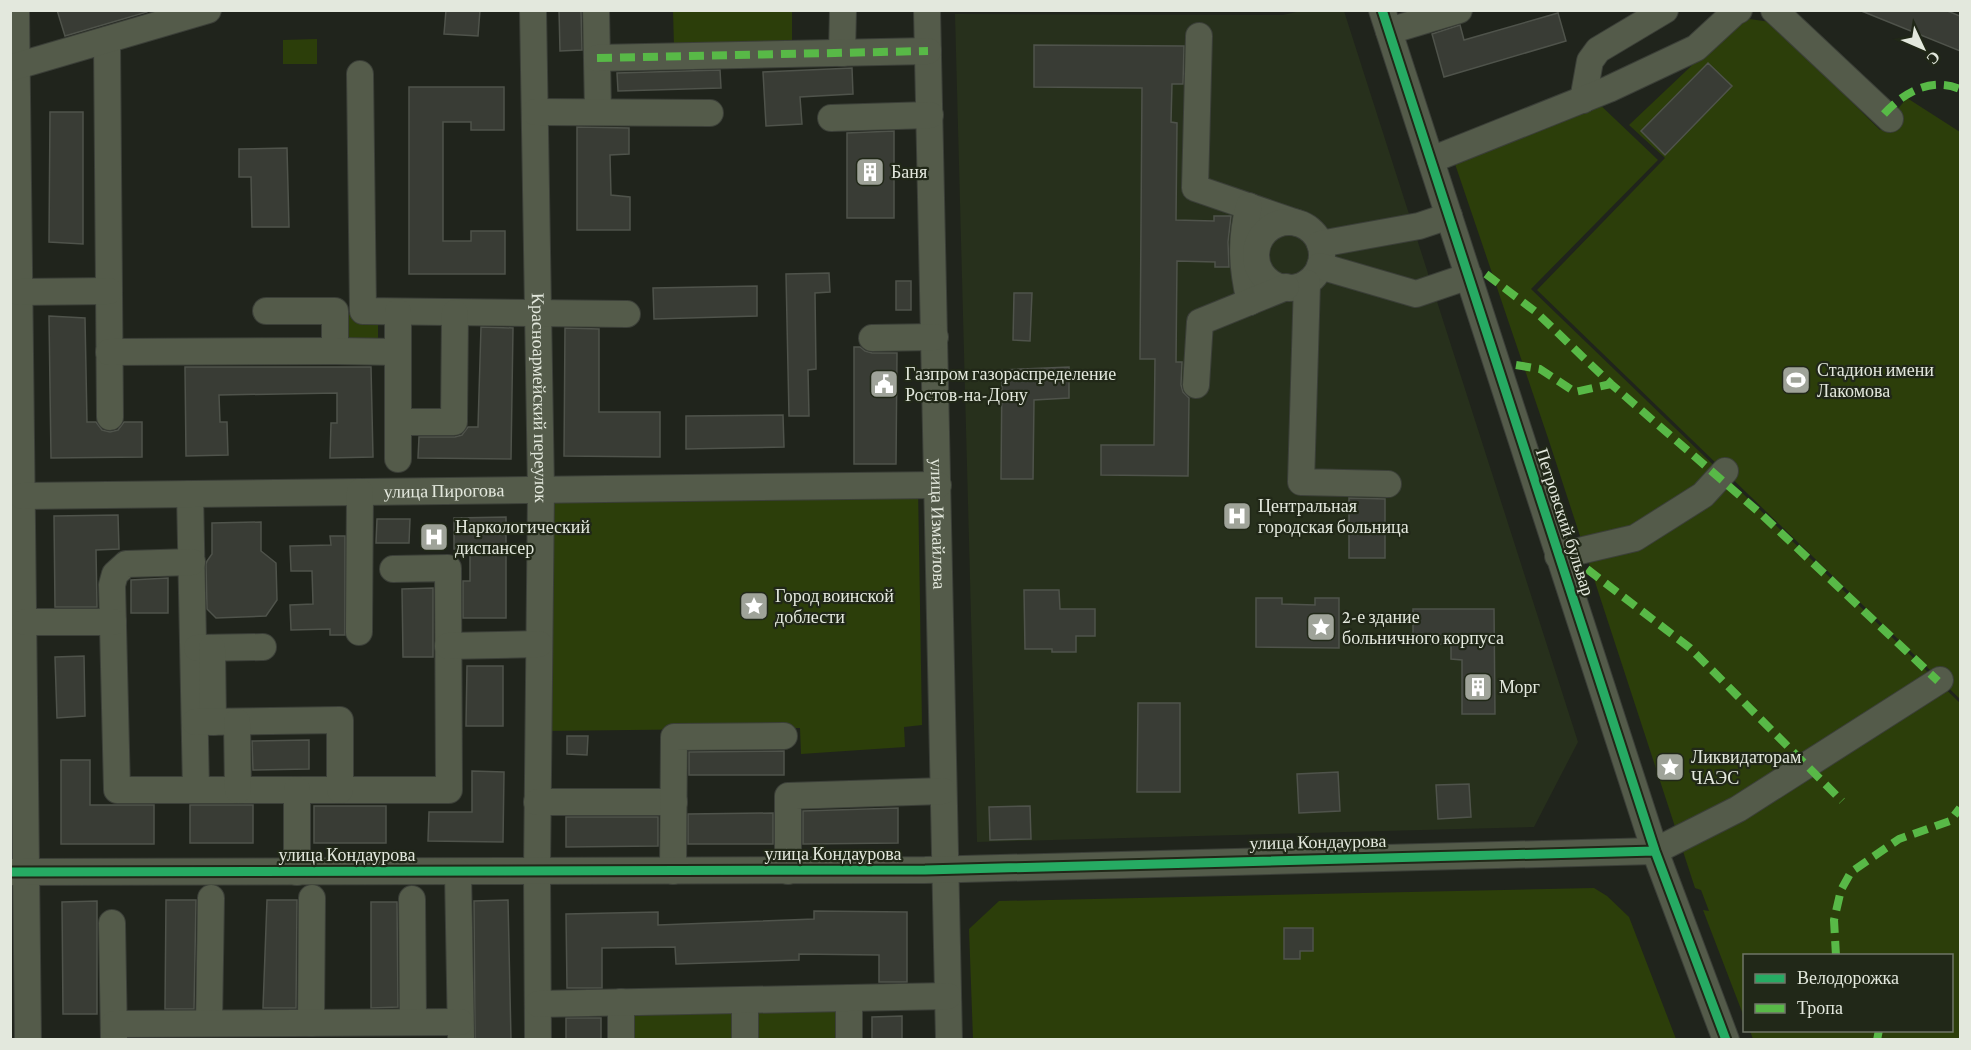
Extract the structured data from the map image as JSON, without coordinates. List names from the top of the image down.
{
  "streets": {
    "street": [
      "Красноармейский переулок",
      "улица Пирогова",
      "Петровский бульвар",
      "улица Измайлова",
      "улица Кондаурова"
    ]
  },
  "crossings": [
    ["Красноармейский переулок", "улица Пирогова"],
    ["Красноармейский переулок", "улица Кондаурова"],
    ["улица Пирогова", "улица Измайлова"],
    ["Петровский бульвар", "улица Кондаурова"],
    ["улица Измайлова", "улица Кондаурова"]
  ],
  "places": {
    "building": ["Баня", "Морг"],
    "sports": ["Стадион имени Лакомова"],
    "public building": ["Газпром газораспределение Ростов-на-Дону"],
    "hospital": ["Центральная городская больница", "Наркологический диспансер"],
    "place": ["Город воинской доблести", "2-е здание больничного корпуса", "Ликвидаторам ЧАЭС"]
  },
  "legend": ["Велодорожка", "Тропа"],
  "north": "bottom right"
}
